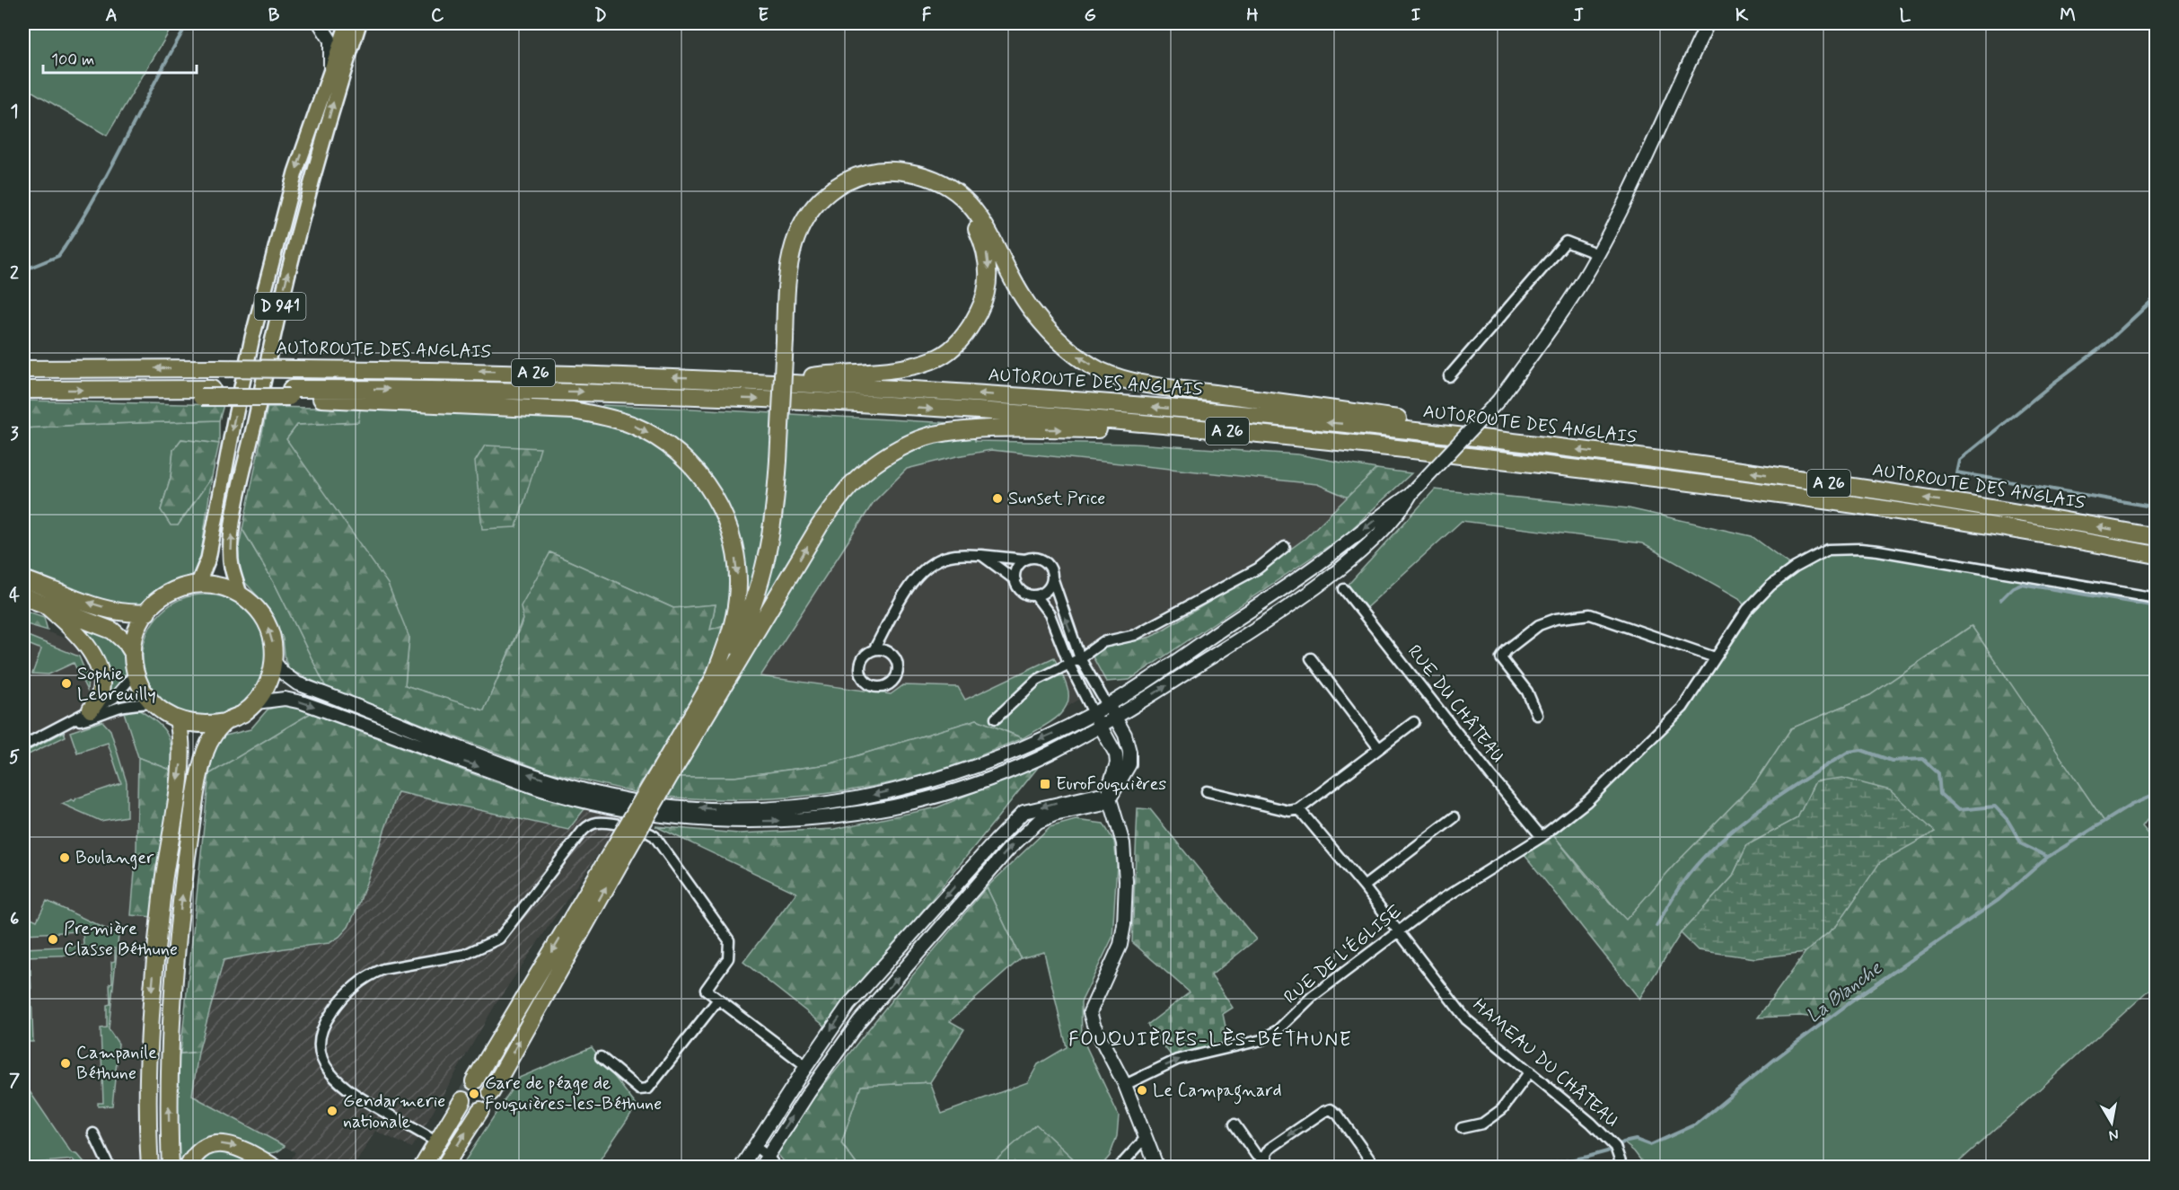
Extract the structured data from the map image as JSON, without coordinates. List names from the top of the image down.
{
  "streets": {
    "highway": ["AUTOROUTE DES ANGLAIS", "A 26"],
    "main road": ["D 941"],
    "street": ["RUE DU CHÂTEAU", "RUE DE L'ÉGLISE", "HAMEAU DU CHÂTEAU"]
  },
  "crossings": [
    ["RUE DU CHÂTEAU", "RUE DE L'ÉGLISE"],
    ["RUE DE L'ÉGLISE", "HAMEAU DU CHÂTEAU"]
  ],
  "districts": ["FOUQUIÈRES-LÈS-BÉTHUNE"],
  "water": ["La Blanche"],
  "places": {
    "other": [
      "Sunset Price",
      "Sophie Lebreuilly",
      "Boulanger",
      "Première Classe Béthune",
      "Campanile Béthune",
      "Le Campagnard",
      "Gare de péage de Fouquières-les-Béthune",
      "Gendarmerie nationale"
    ],
    "transit": ["EuroFouquières"]
  },
  "scale_bar": "100 m",
  "north": "bottom",
  "grid": {
    "columns": [
      "A",
      "B",
      "C",
      "D",
      "E",
      "F",
      "G",
      "H",
      "I",
      "J",
      "K",
      "L",
      "M"
    ],
    "rows": [
      "1",
      "2",
      "3",
      "4",
      "5",
      "6",
      "7"
    ]
  }
}
